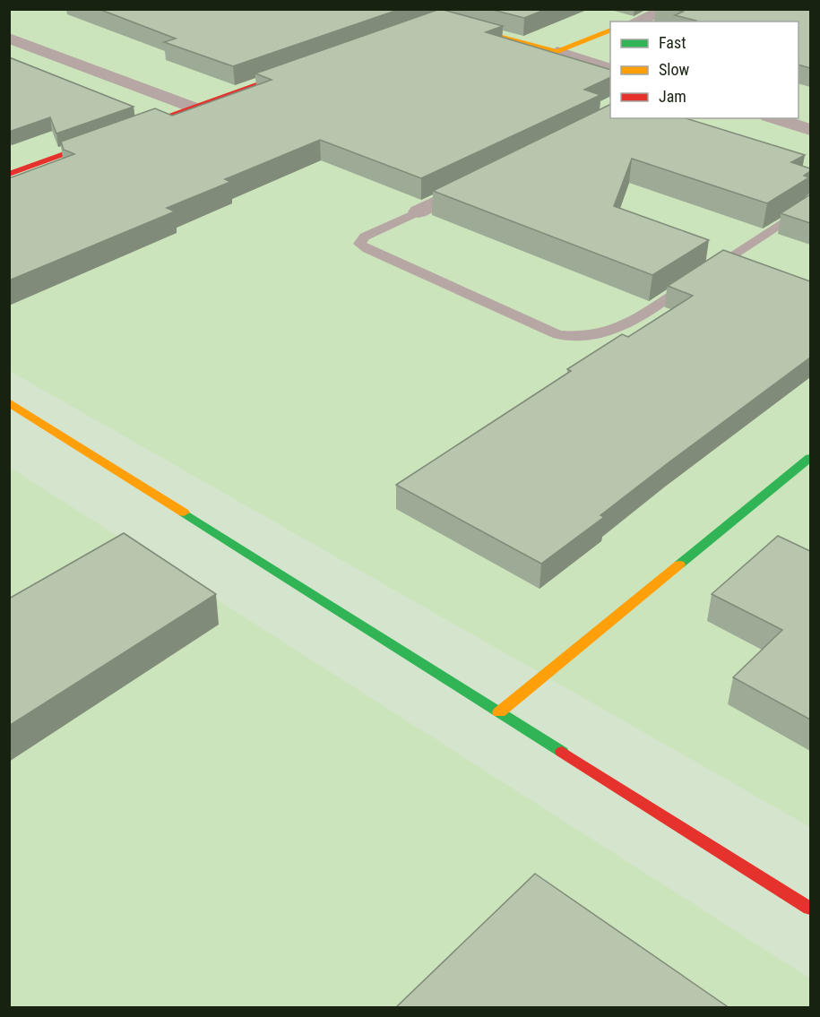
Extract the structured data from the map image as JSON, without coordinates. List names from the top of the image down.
{
  "legend": ["Fast", "Slow", "Jam"]
}
